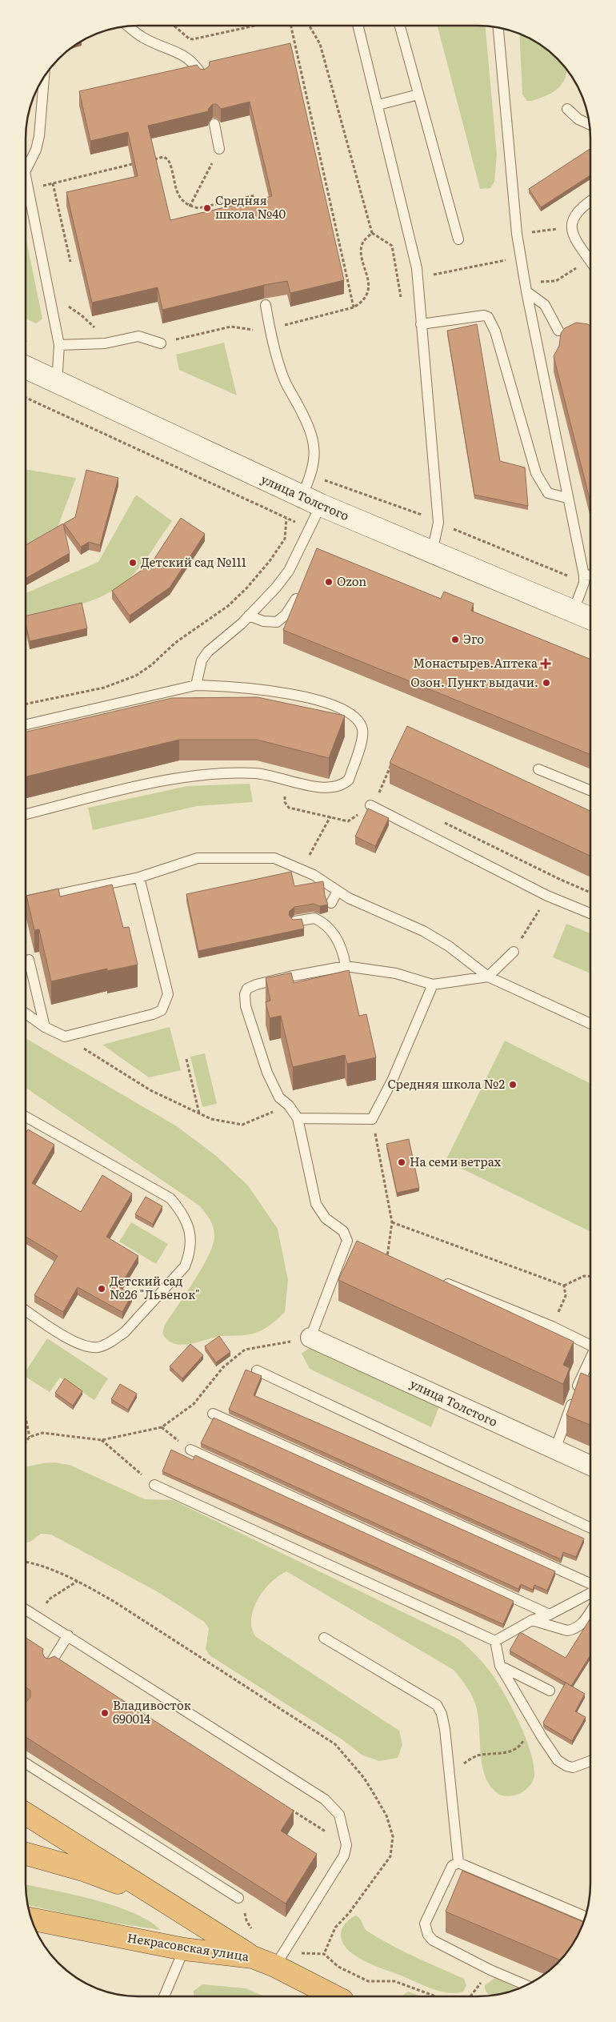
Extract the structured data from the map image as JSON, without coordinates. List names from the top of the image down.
{
  "streets": {
    "highway": ["Некрасовская улица"],
    "main road": ["улица Толстого"]
  },
  "places": {
    "other": [
      "Средняя школа №40",
      "Детский сад №111",
      "Ozon",
      "Эго",
      "Озон. Пункт выдачи.",
      "Средняя школа №2",
      "На семи ветрах",
      "Детский сад №26 \"Львенок\"",
      "Владивосток 690014"
    ],
    "health": ["Монастырев.Аптека"]
  }
}
